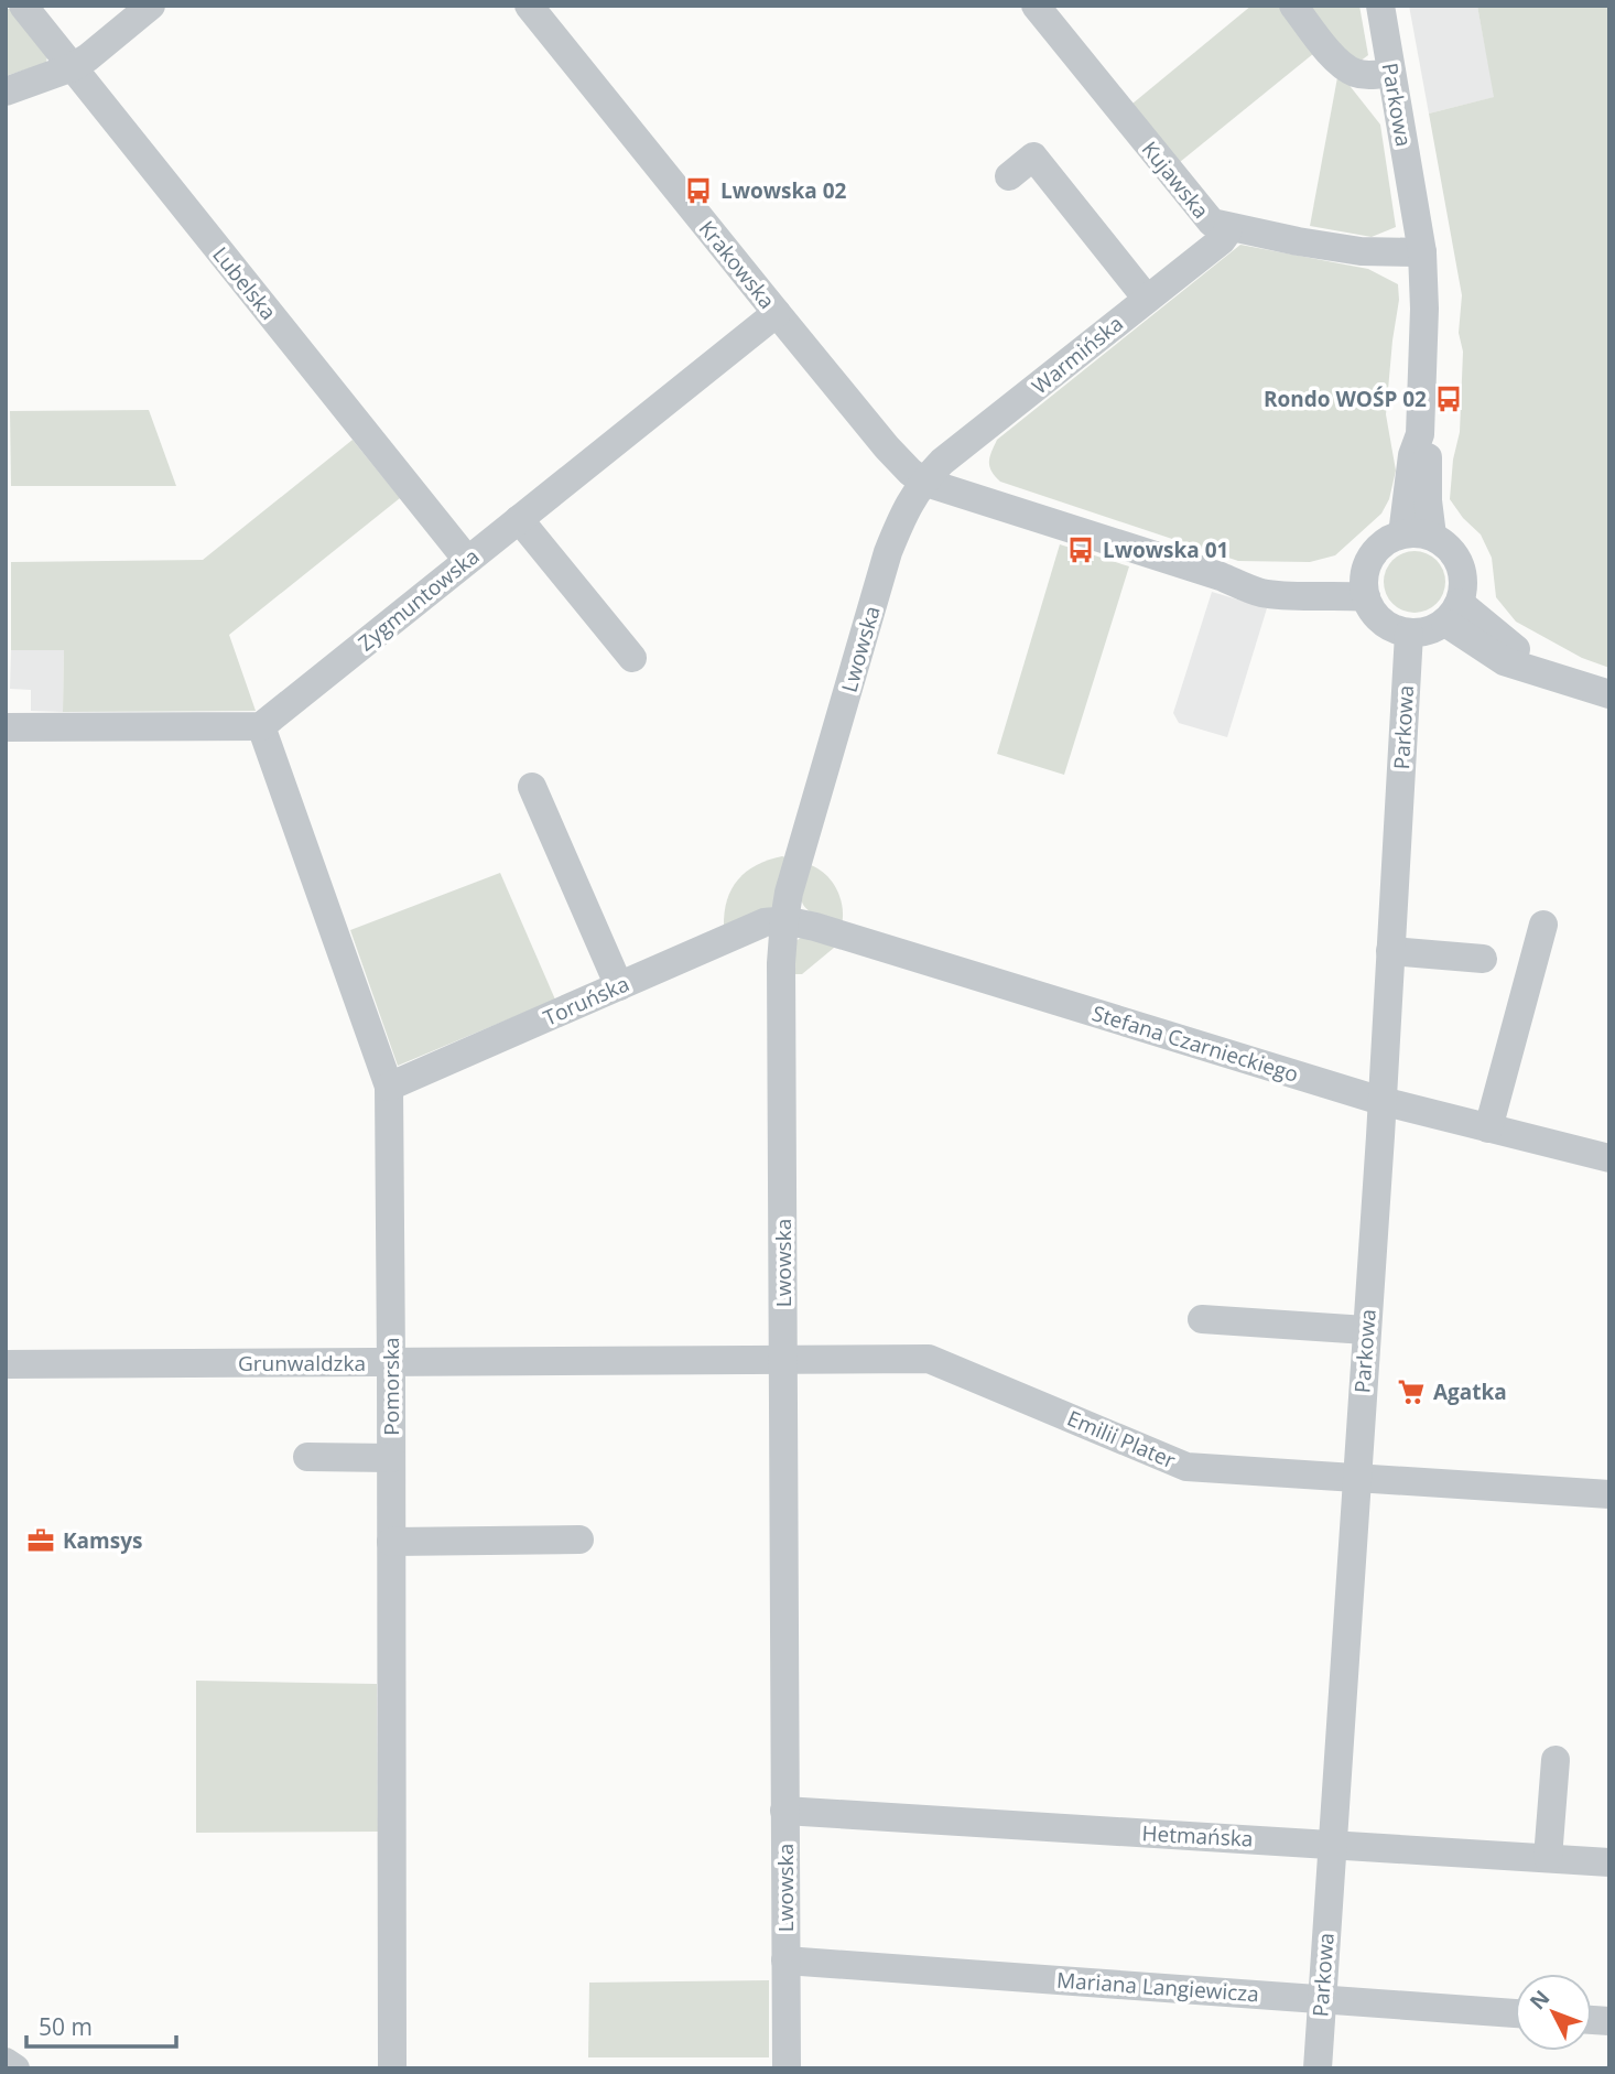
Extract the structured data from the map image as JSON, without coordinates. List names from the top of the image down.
{
  "streets": {
    "street": [
      "Parkowa",
      "Kujawska",
      "Krakowska",
      "Lubelska",
      "Warmińska",
      "Zygmuntowska",
      "Lwowska",
      "Toruńska",
      "Stefana Czarnieckiego",
      "Grunwaldzka",
      "Pomorska",
      "Emilii Plater",
      "Hetmańska",
      "Mariana Langiewicza"
    ]
  },
  "crossings": [
    ["Parkowa", "Kujawska"],
    ["Parkowa", "Stefana Czarnieckiego"],
    ["Parkowa", "Emilii Plater"],
    ["Parkowa", "Hetmańska"],
    ["Parkowa", "Mariana Langiewicza"],
    ["Kujawska", "Warmińska"],
    ["Krakowska", "Warmińska"],
    ["Krakowska", "Zygmuntowska"],
    ["Krakowska", "Lwowska"],
    ["Lubelska", "Zygmuntowska"],
    ["Warmińska", "Lwowska"],
    ["Zygmuntowska", "Pomorska"],
    ["Lwowska", "Toruńska"],
    ["Lwowska", "Stefana Czarnieckiego"],
    ["Lwowska", "Grunwaldzka"],
    ["Lwowska", "Emilii Plater"],
    ["Lwowska", "Hetmańska"],
    ["Lwowska", "Mariana Langiewicza"],
    ["Toruńska", "Stefana Czarnieckiego"],
    ["Toruńska", "Pomorska"],
    ["Grunwaldzka", "Pomorska"],
    ["Grunwaldzka", "Emilii Plater"]
  ],
  "places": {
    "bus stop": ["Lwowska 02", "Rondo WOŚP 02", "Lwowska 01"],
    "supermarket": ["Agatka"],
    "office": ["Kamsys"]
  },
  "scale_bar": "50 m",
  "north": "top left"
}
